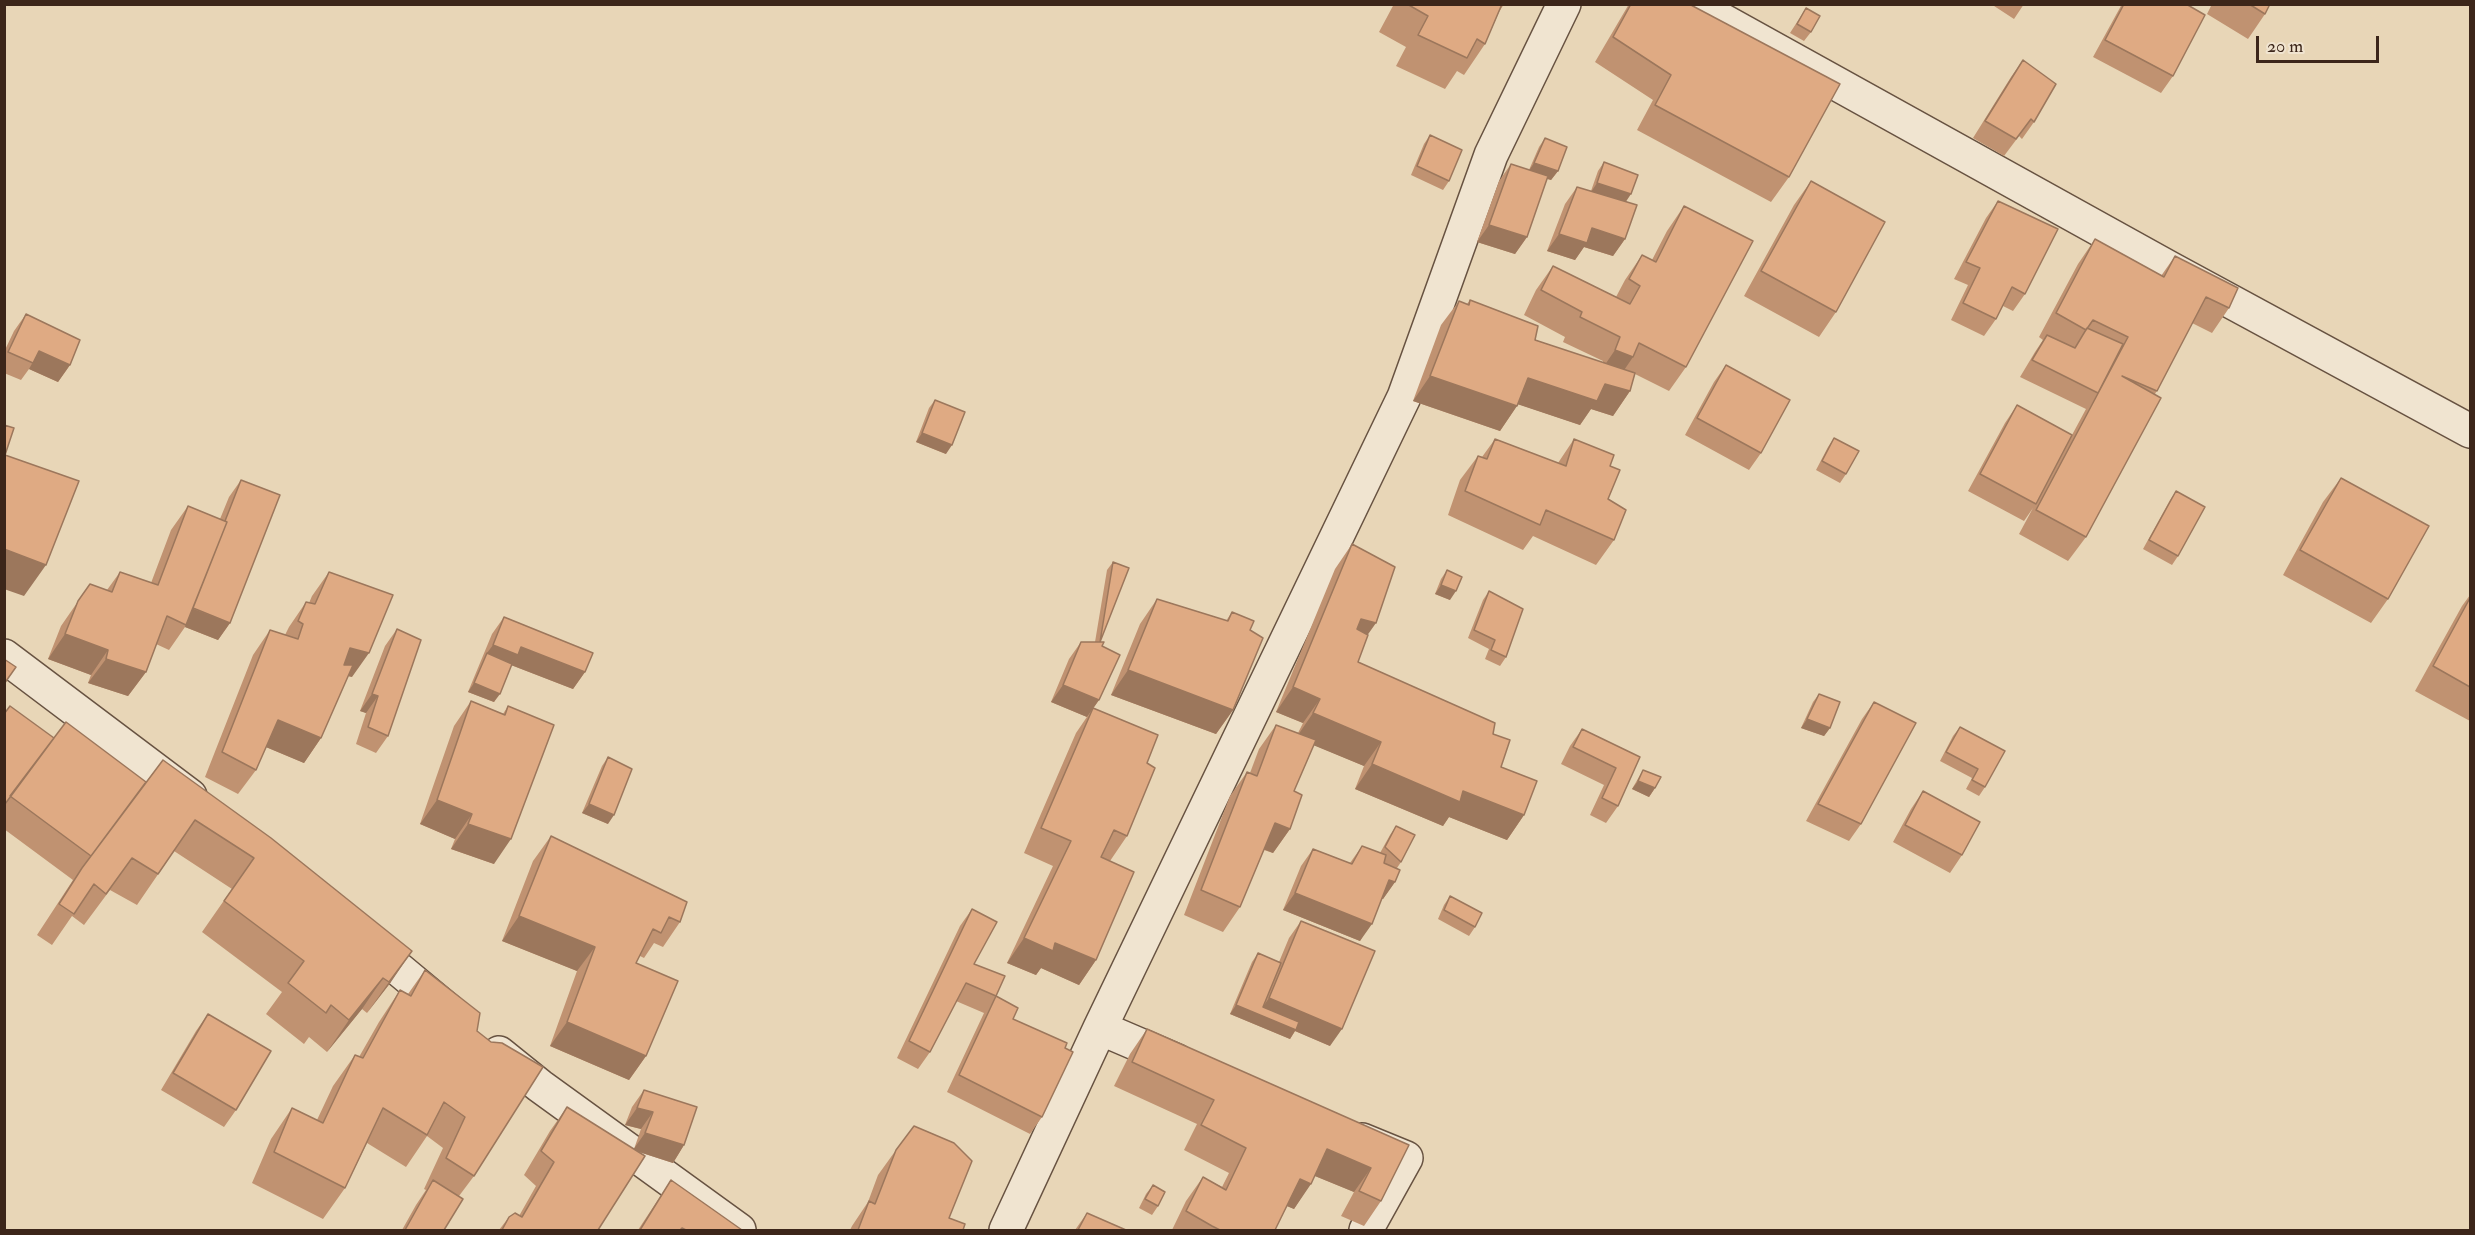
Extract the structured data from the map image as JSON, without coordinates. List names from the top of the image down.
{
  "scale_bar": "20 m"
}
